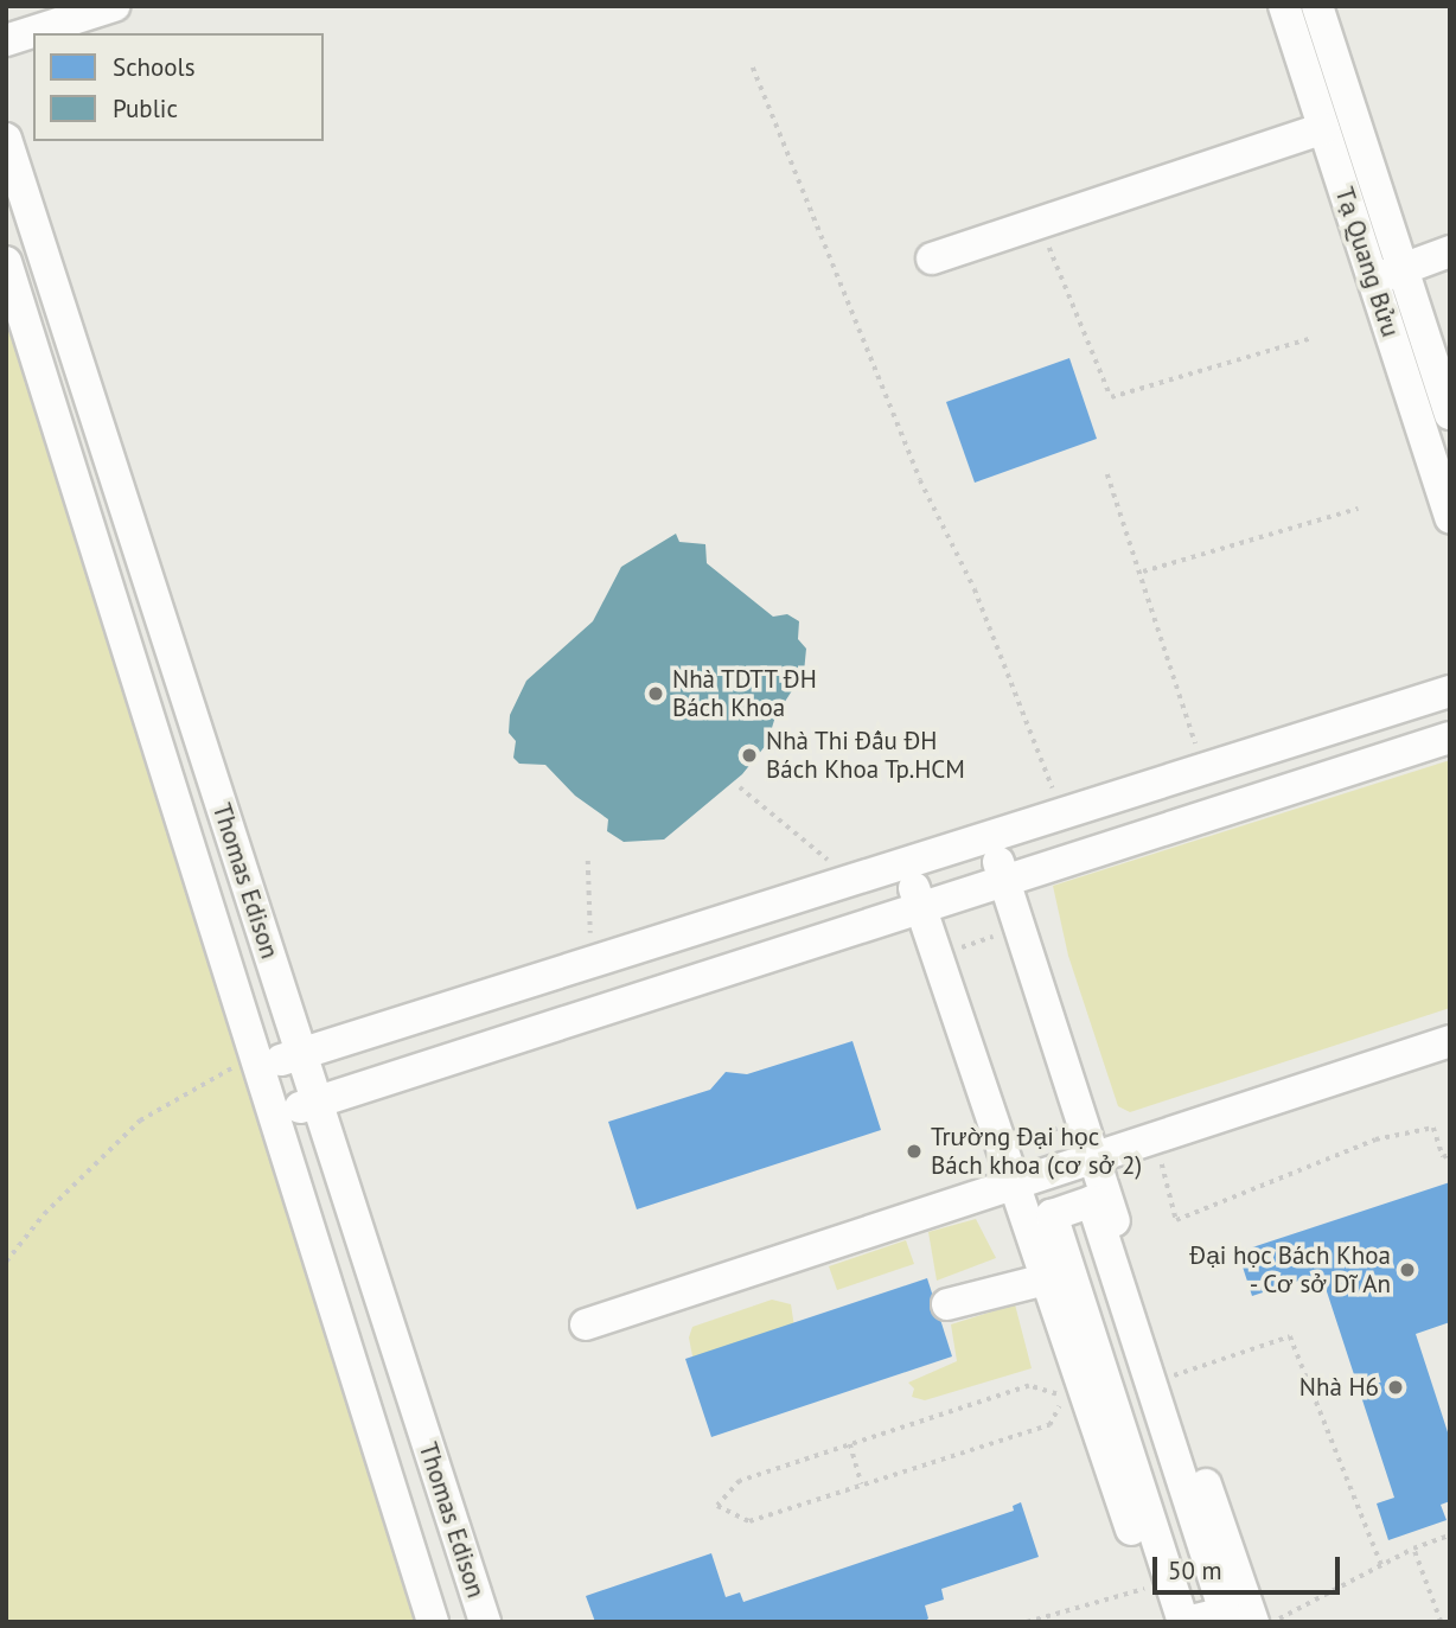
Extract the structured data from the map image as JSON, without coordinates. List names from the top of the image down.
{
  "streets": {
    "street": ["Tạ Quang Bửu", "Thomas Edison"]
  },
  "places": [
    "Nhà TDTT ĐH Bách Khoa",
    "Nhà Thi Đấu ĐH Bách Khoa Tp.HCM",
    "Trường Đại học Bách khoa (cơ sở 2)",
    "Đại học Bách Khoa - Cơ sở Dĩ An",
    "Nhà H6"
  ],
  "legend": ["Schools", "Public"],
  "scale_bar": "50 m"
}
